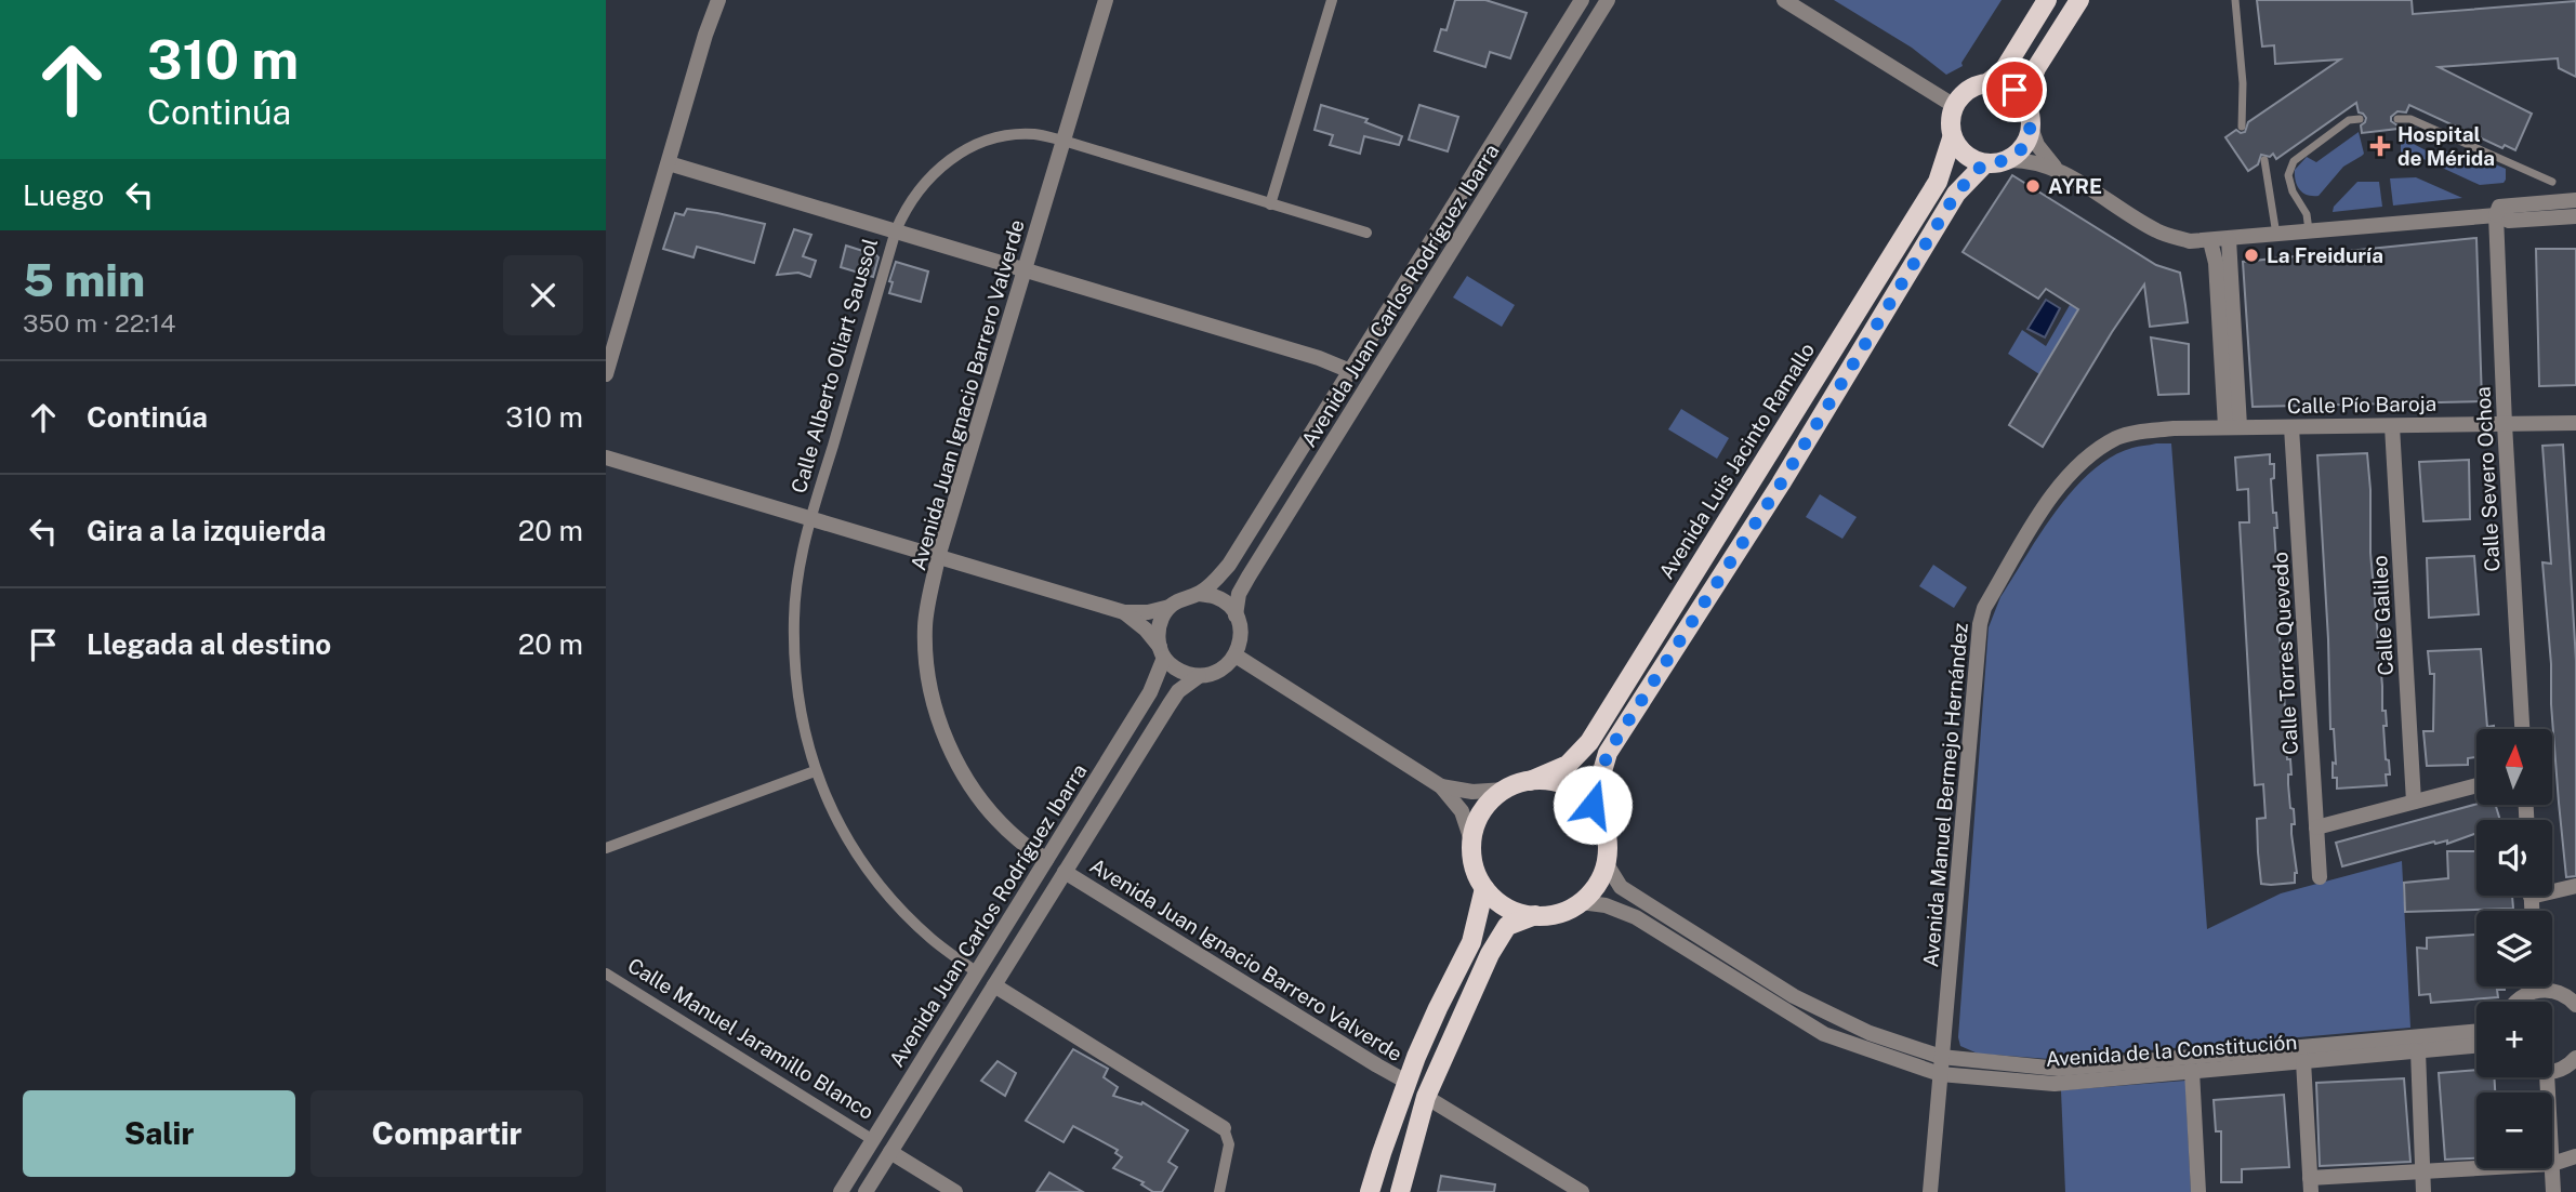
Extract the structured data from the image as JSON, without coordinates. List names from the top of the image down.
{
  "streets": {
    "main road": ["Avenida Luis Jacinto Ramallo"],
    "street": [
      "Avenida Juan Carlos Rodríguez Ibarra",
      "Calle Alberto Oliart Saussol",
      "Avenida Juan Ignacio Barrero Valverde",
      "Calle Pío Baroja",
      "Calle Severo Ochoa",
      "Calle Galileo",
      "Calle Torres Quevedo",
      "Avenida Manuel Bermejo Hernández",
      "Calle Manuel Jaramillo Blanco",
      "Avenida de la Constitución"
    ]
  },
  "crossings": [
    ["Avenida Juan Carlos Rodríguez Ibarra", "Calle Alberto Oliart Saussol"],
    ["Avenida Juan Carlos Rodríguez Ibarra", "Avenida Juan Ignacio Barrero Valverde"],
    ["Avenida Juan Carlos Rodríguez Ibarra", "Calle Manuel Jaramillo Blanco"],
    ["Calle Alberto Oliart Saussol", "Avenida Juan Ignacio Barrero Valverde"],
    ["Calle Pío Baroja", "Calle Severo Ochoa"],
    ["Calle Pío Baroja", "Calle Galileo"],
    ["Calle Pío Baroja", "Calle Torres Quevedo"],
    ["Calle Pío Baroja", "Avenida Manuel Bermejo Hernández"],
    ["Avenida Luis Jacinto Ramallo", "Avenida de la Constitución"],
    ["Avenida Manuel Bermejo Hernández", "Avenida de la Constitución"]
  ],
  "places": {
    "health": ["Hospital de Mérida"],
    "other": ["AYRE", "La Freiduría"]
  },
  "north": "top",
  "page": {
    "turn": ["310 m", "Continúa"],
    "then": "Luego",
    "heading": ["5 min", "350 m · 22:14"],
    "list": [
      {
        "name": "Continúa",
        "value": "310 m"
      },
      {
        "name": "Gira a la izquierda",
        "value": "20 m"
      },
      {
        "name": "Llegada al destino",
        "value": "20 m"
      }
    ],
    "map_buttons": ["+", "−"],
    "buttons": ["Salir", "Compartir"]
  }
}
